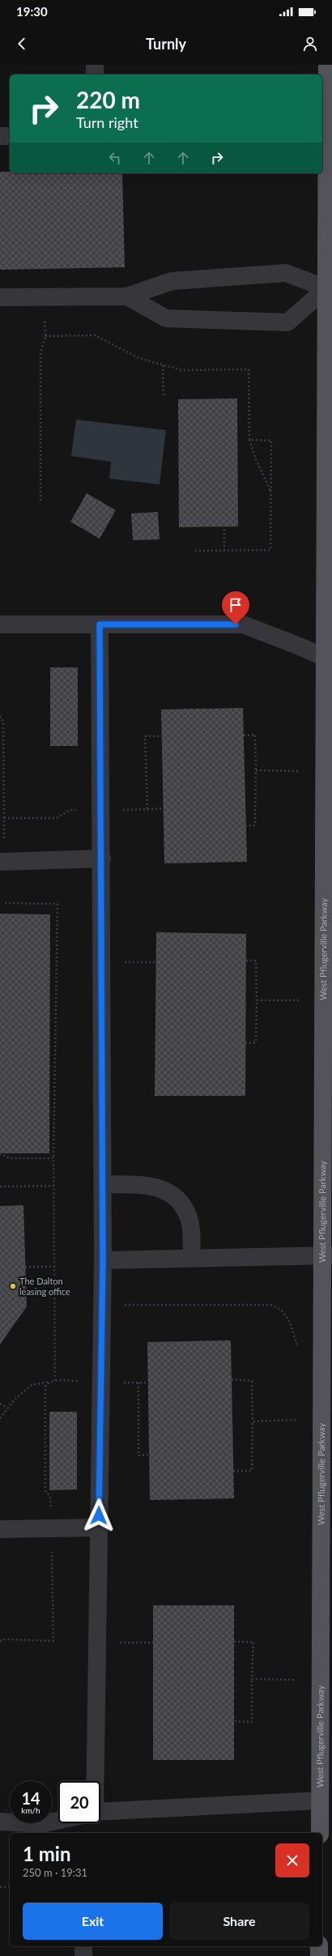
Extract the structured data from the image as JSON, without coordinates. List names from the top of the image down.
{
  "streets": {
    "main road": ["West Pflugerville Parkway"]
  },
  "places": ["The Dalton leasing office"],
  "page": {
    "status": "19:30",
    "header": "Turnly",
    "turn": ["220 m", "Turn right"],
    "speed": "14 km/h",
    "limit": "20",
    "heading": ["1 min", "250 m · 19:31"],
    "buttons": ["Exit", "Share"]
  }
}
